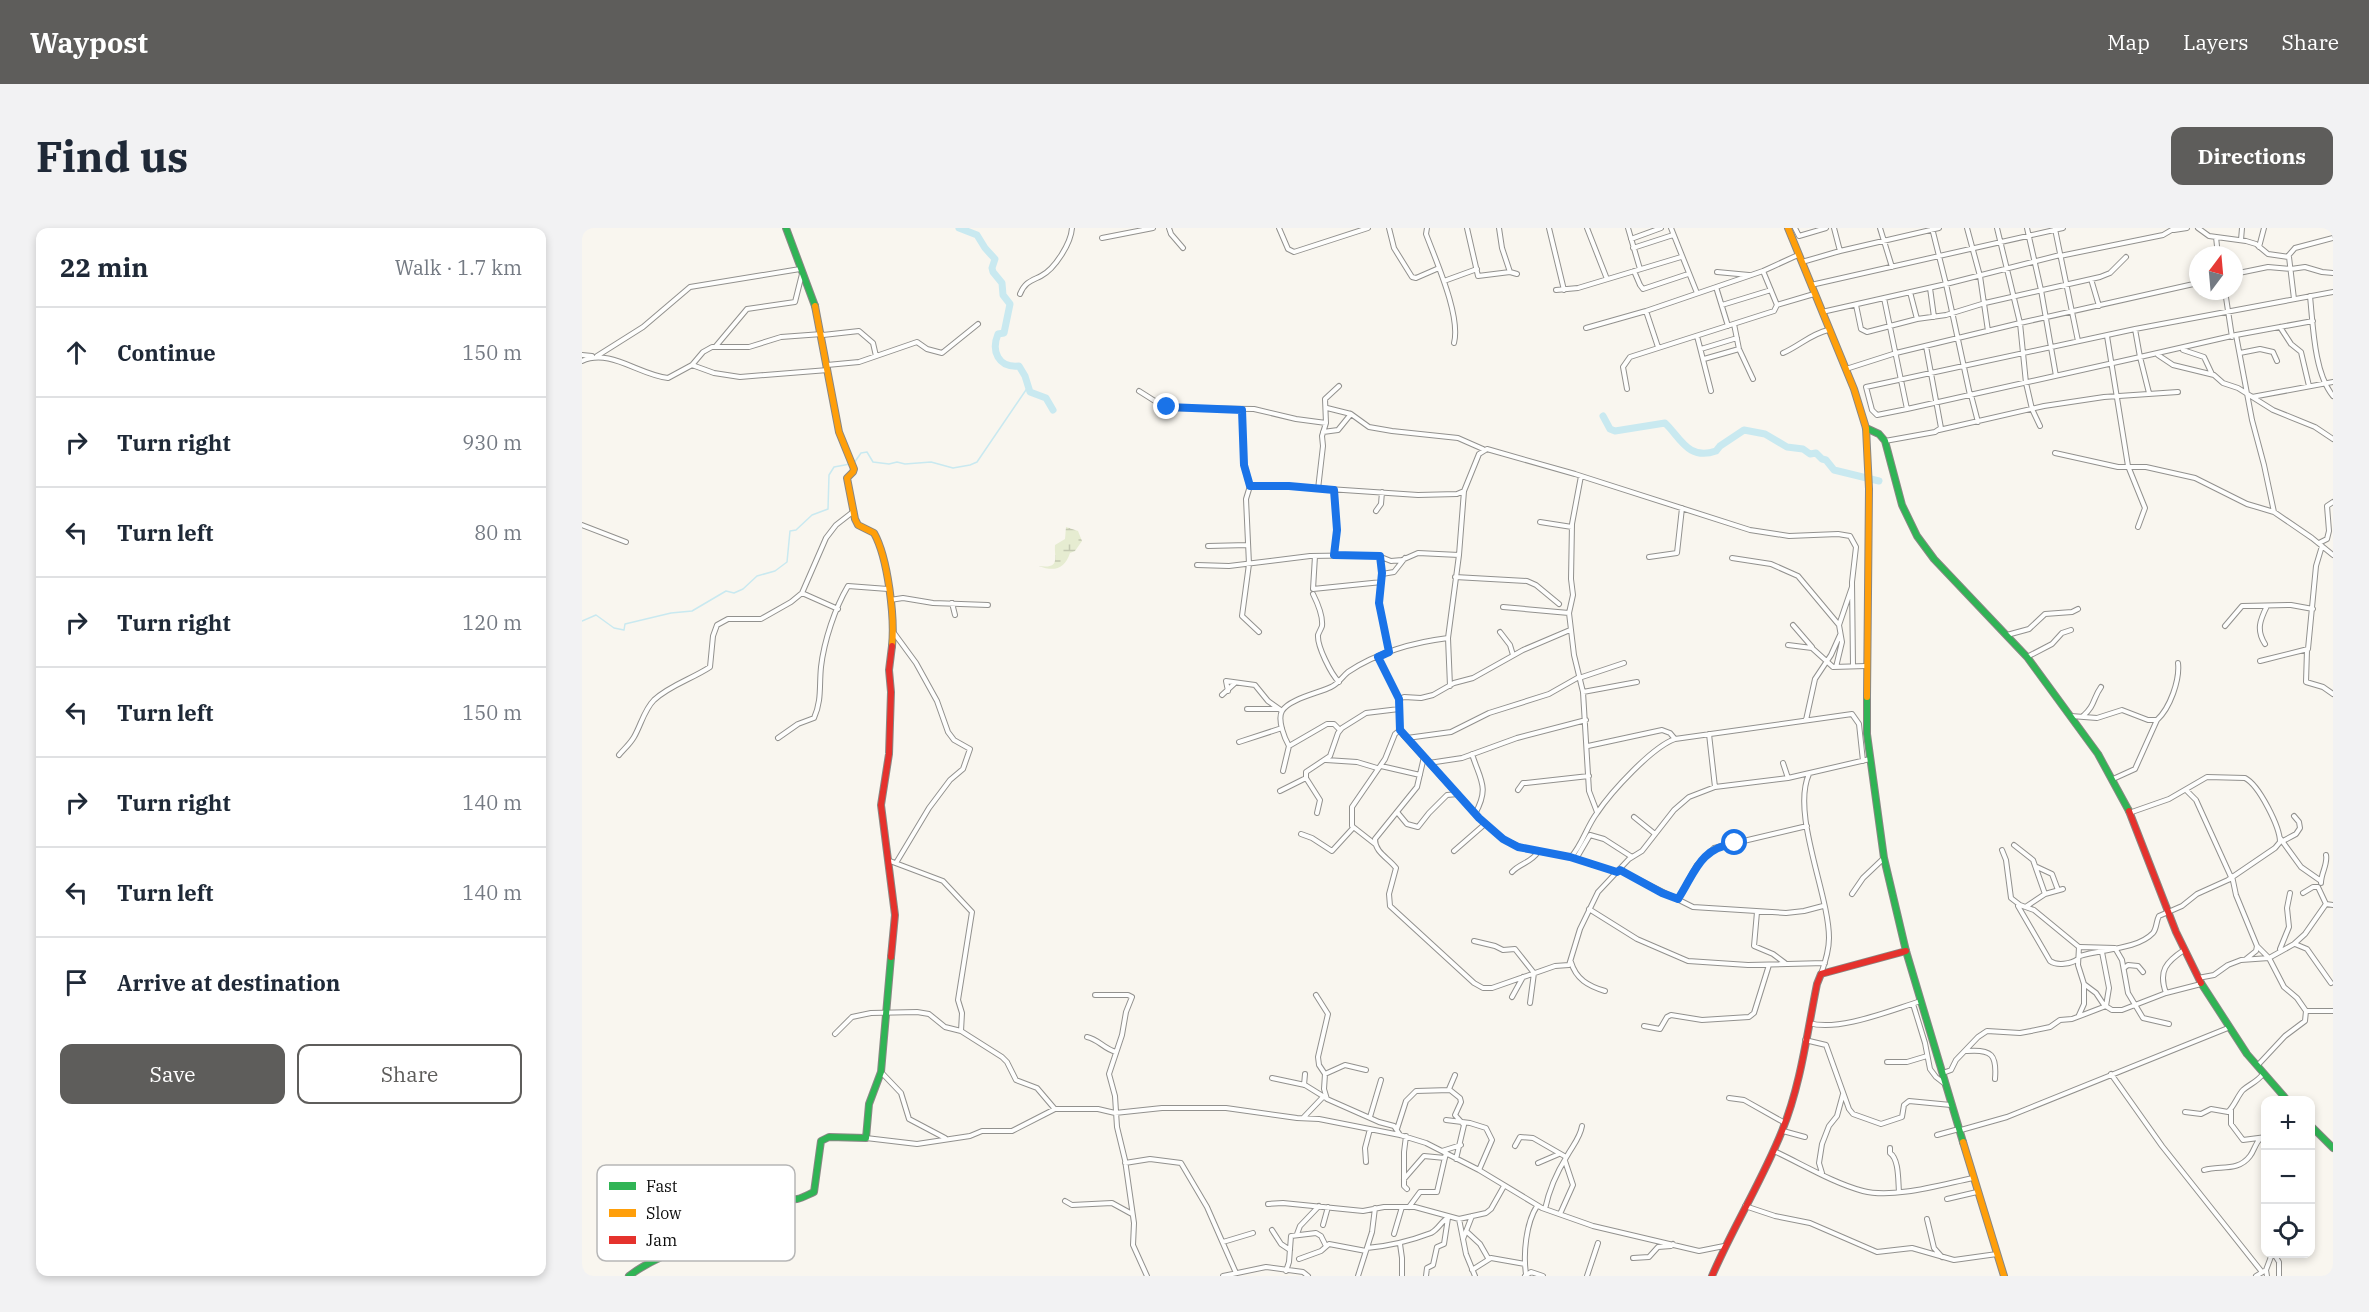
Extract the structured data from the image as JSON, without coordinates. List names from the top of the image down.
{
  "legend": ["Fast", "Slow", "Jam"],
  "north": "top",
  "page": {
    "header": "Waypost",
    "nav": ["Map", "Layers", "Share"],
    "buttons": [
      "Directions",
      ["Save", "Share"]
    ],
    "title": "Find us",
    "heading": ["22 min", "Walk · 1.7 km"],
    "list": [
      ["Continue", "150 m"],
      ["Turn right", "930 m"],
      ["Turn left", "80 m"],
      ["Turn right", "120 m"],
      ["Turn left", "150 m"],
      ["Turn right", "140 m"],
      ["Turn left", "140 m"],
      "Arrive at destination"
    ],
    "map_buttons": ["+", "−"]
  }
}
